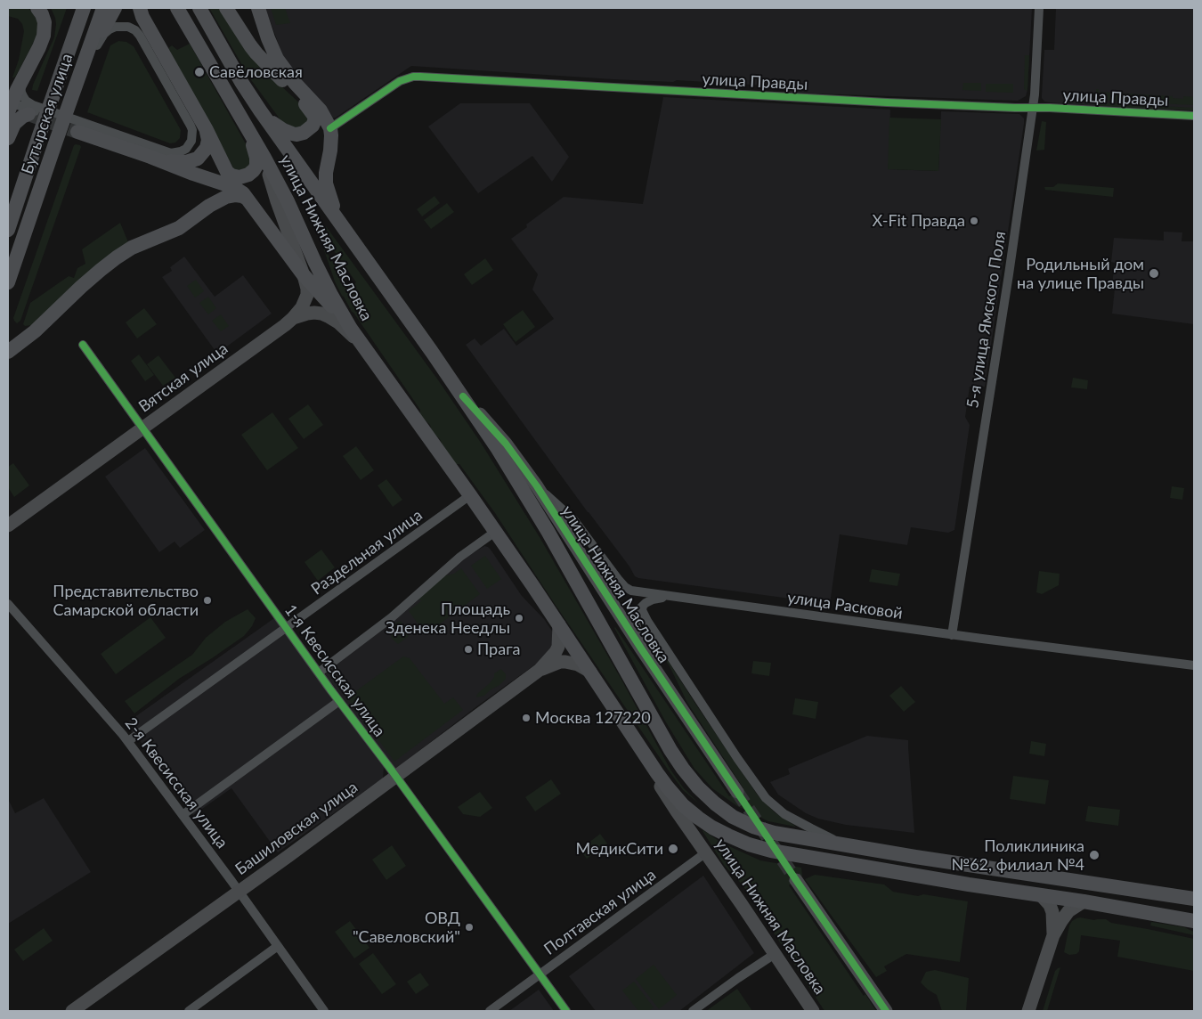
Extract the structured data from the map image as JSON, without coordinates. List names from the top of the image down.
{
  "streets": {
    "main road": ["Бутырская улица", "улица Нижняя Масловка"],
    "street": [
      "улица Правды",
      "5-я улица Ямского Поля",
      "Вятская улица",
      "Раздельная улица",
      "улица Расковой",
      "1-я Квесисская улица",
      "2-я Квесисская улица",
      "Башиловская улица",
      "Полтавская улица"
    ]
  },
  "crossings": [
    ["улица Правды", "5-я улица Ямского Поля"],
    ["улица Нижняя Масловка", "Вятская улица"],
    ["улица Нижняя Масловка", "Раздельная улица"],
    ["улица Нижняя Масловка", "улица Расковой"],
    ["улица Нижняя Масловка", "Башиловская улица"],
    ["улица Нижняя Масловка", "Полтавская улица"],
    ["5-я улица Ямского Поля", "улица Расковой"],
    ["Вятская улица", "1-я Квесисская улица"],
    ["Раздельная улица", "1-я Квесисская улица"],
    ["Раздельная улица", "2-я Квесисская улица"],
    ["1-я Квесисская улица", "Башиловская улица"],
    ["1-я Квесисская улица", "Полтавская улица"],
    ["2-я Квесисская улица", "Башиловская улица"]
  ],
  "places": [
    "Савёловская",
    "X-Fit Правда",
    "Родильный дом на улице Правды",
    "Представительство Самарской области",
    "Площадь Зденека Неедлы",
    "Прага",
    "Москва 127220",
    "МедикСити",
    "Поликлиника №62, филиал №4",
    "ОВД \"Савеловский\""
  ]
}
